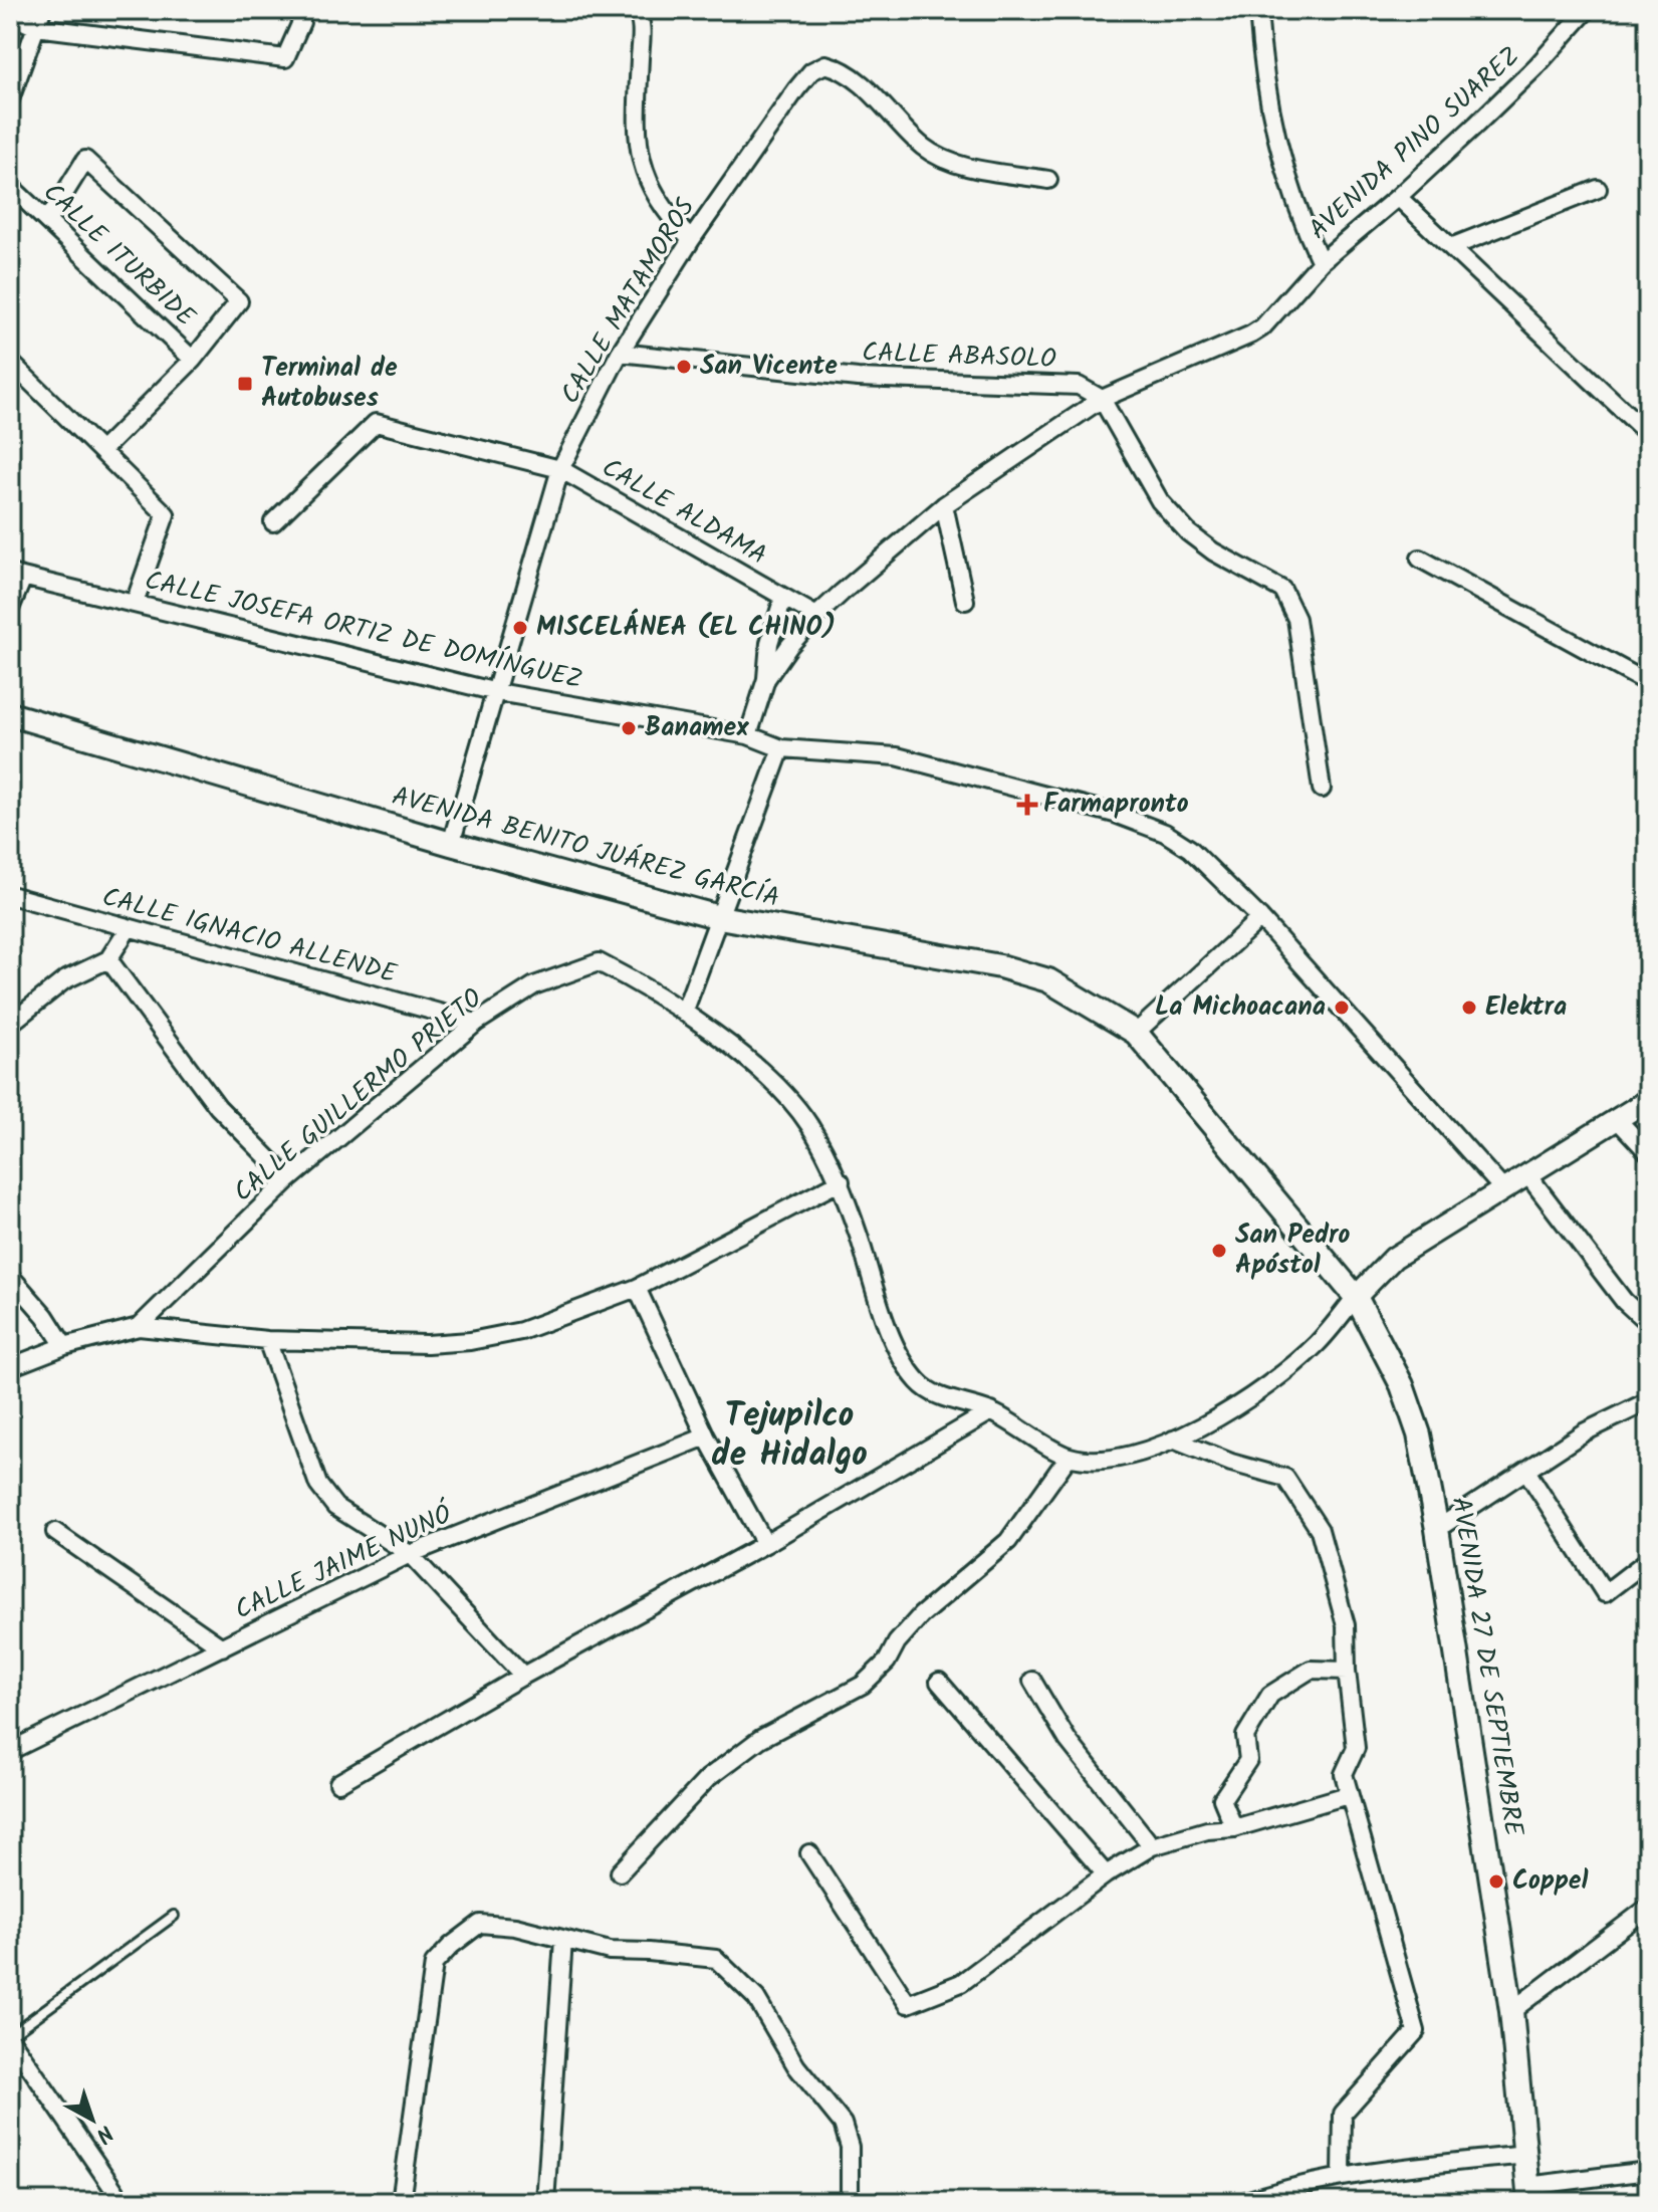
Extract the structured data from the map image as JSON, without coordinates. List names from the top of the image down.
{
  "streets": {
    "main road": ["AVENIDA BENITO JUÁREZ GARCÍA", "AVENIDA 27 DE SEPTIEMBRE"],
    "street": [
      "AVENIDA PINO SUAREZ",
      "CALLE ITURBIDE",
      "CALLE MATAMOROS",
      "CALLE ABASOLO",
      "CALLE ALDAMA",
      "CALLE JOSEFA ORTIZ DE DOMÍNGUEZ",
      "CALLE IGNACIO ALLENDE",
      "CALLE GUILLERMO PRIETO",
      "CALLE JAIME NUNÓ"
    ]
  },
  "crossings": [
    ["AVENIDA PINO SUAREZ", "CALLE ABASOLO"],
    ["AVENIDA PINO SUAREZ", "CALLE ALDAMA"],
    ["CALLE MATAMOROS", "CALLE ABASOLO"],
    ["CALLE MATAMOROS", "CALLE ALDAMA"],
    ["CALLE MATAMOROS", "CALLE JOSEFA ORTIZ DE DOMÍNGUEZ"],
    ["CALLE MATAMOROS", "AVENIDA BENITO JUÁREZ GARCÍA"],
    ["AVENIDA BENITO JUÁREZ GARCÍA", "AVENIDA 27 DE SEPTIEMBRE"],
    ["CALLE IGNACIO ALLENDE", "CALLE GUILLERMO PRIETO"]
  ],
  "districts": ["Tejupilco de Hidalgo"],
  "places": {
    "other": [
      "San Vicente",
      "MISCELÁNEA (EL CHINO)",
      "Banamex",
      "La Michoacana",
      "Elektra",
      "San Pedro Apóstol",
      "Coppel"
    ],
    "transit": ["Terminal de Autobuses"],
    "health": ["Farmapronto"]
  },
  "north": "bottom right"
}
